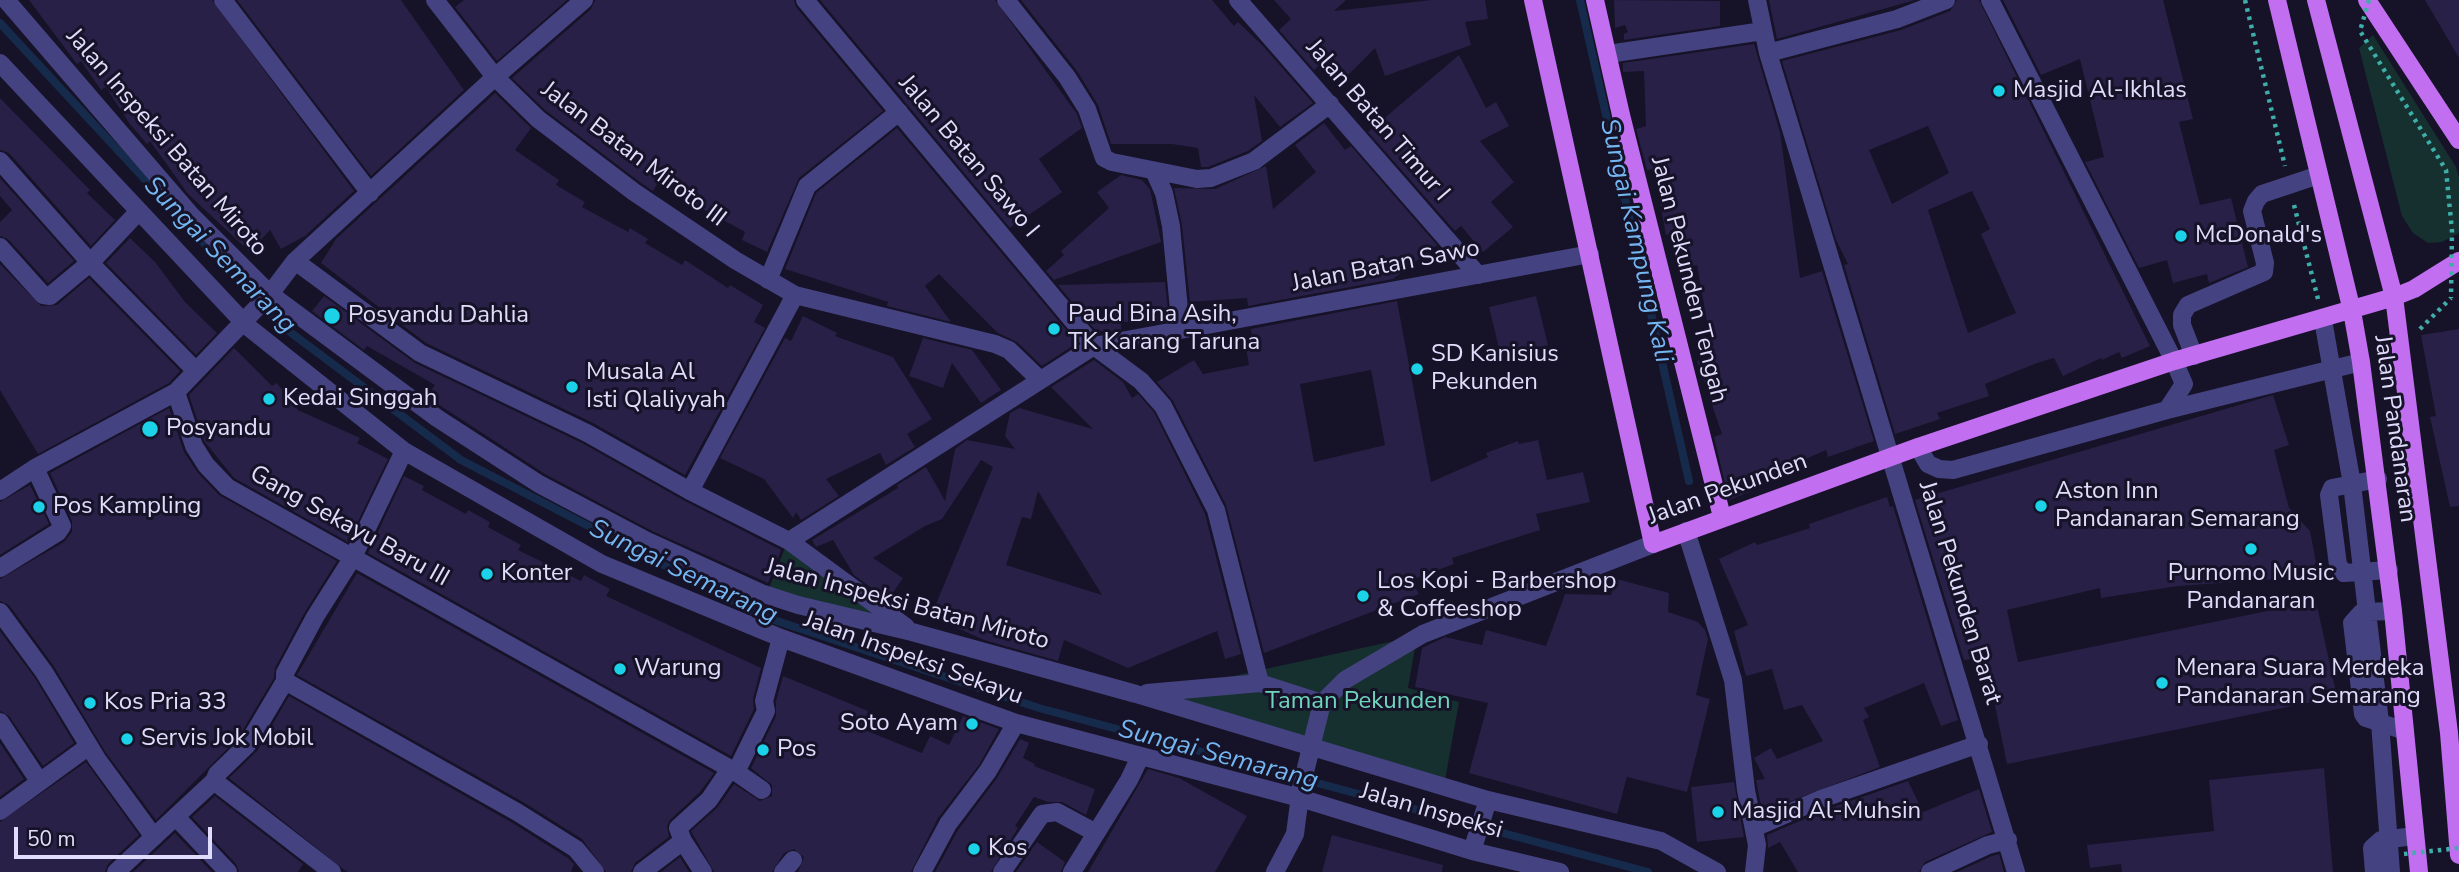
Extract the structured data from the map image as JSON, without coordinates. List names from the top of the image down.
{
  "streets": {
    "main road": ["Jalan Pekunden Tengah", "Jalan Pandanaran", "Jalan Pekunden"],
    "street": [
      "Jalan Batan Timur I",
      "Jalan Inspeksi Batan Miroto",
      "Jalan Batan Miroto III",
      "Jalan Batan Sawo I",
      "Jalan Batan Sawo",
      "Gang Sekayu Baru III",
      "Jalan Pekunden Barat",
      "Jalan Inspeksi Sekayu",
      "Jalan Inspeksi"
    ]
  },
  "crossings": [
    ["Jalan Batan Timur I", "Jalan Batan Sawo"],
    ["Jalan Batan Miroto III", "Jalan Batan Sawo"],
    ["Jalan Batan Sawo I", "Jalan Batan Sawo"],
    ["Jalan Pekunden Tengah", "Jalan Pekunden"],
    ["Jalan Pandanaran", "Jalan Pekunden"],
    ["Jalan Pekunden", "Jalan Pekunden Barat"],
    ["Jalan Inspeksi Sekayu", "Jalan Inspeksi"]
  ],
  "water": ["Sungai Kampung Kali", "Sungai Semarang"],
  "parks": ["Taman Pekunden"],
  "places": [
    "Masjid Al-Ikhlas",
    "McDonald's",
    "Posyandu Dahlia",
    "Paud Bina Asih, TK Karang Taruna",
    "SD Kanisius Pekunden",
    "Musala Al Isti Qlaliyyah",
    "Kedai Singgah",
    "Posyandu",
    "Aston Inn Pandanaran Semarang",
    "Pos Kampling",
    "Purnomo Music Pandanaran",
    "Konter",
    "Los Kopi - Barbershop & Coffeeshop",
    "Warung",
    "Menara Suara Merdeka Pandanaran Semarang",
    "Kos Pria 33",
    "Soto Ayam",
    "Servis Jok Mobil",
    "Pos",
    "Masjid Al-Muhsin",
    "Kos"
  ],
  "scale_bar": "50 m"
}
